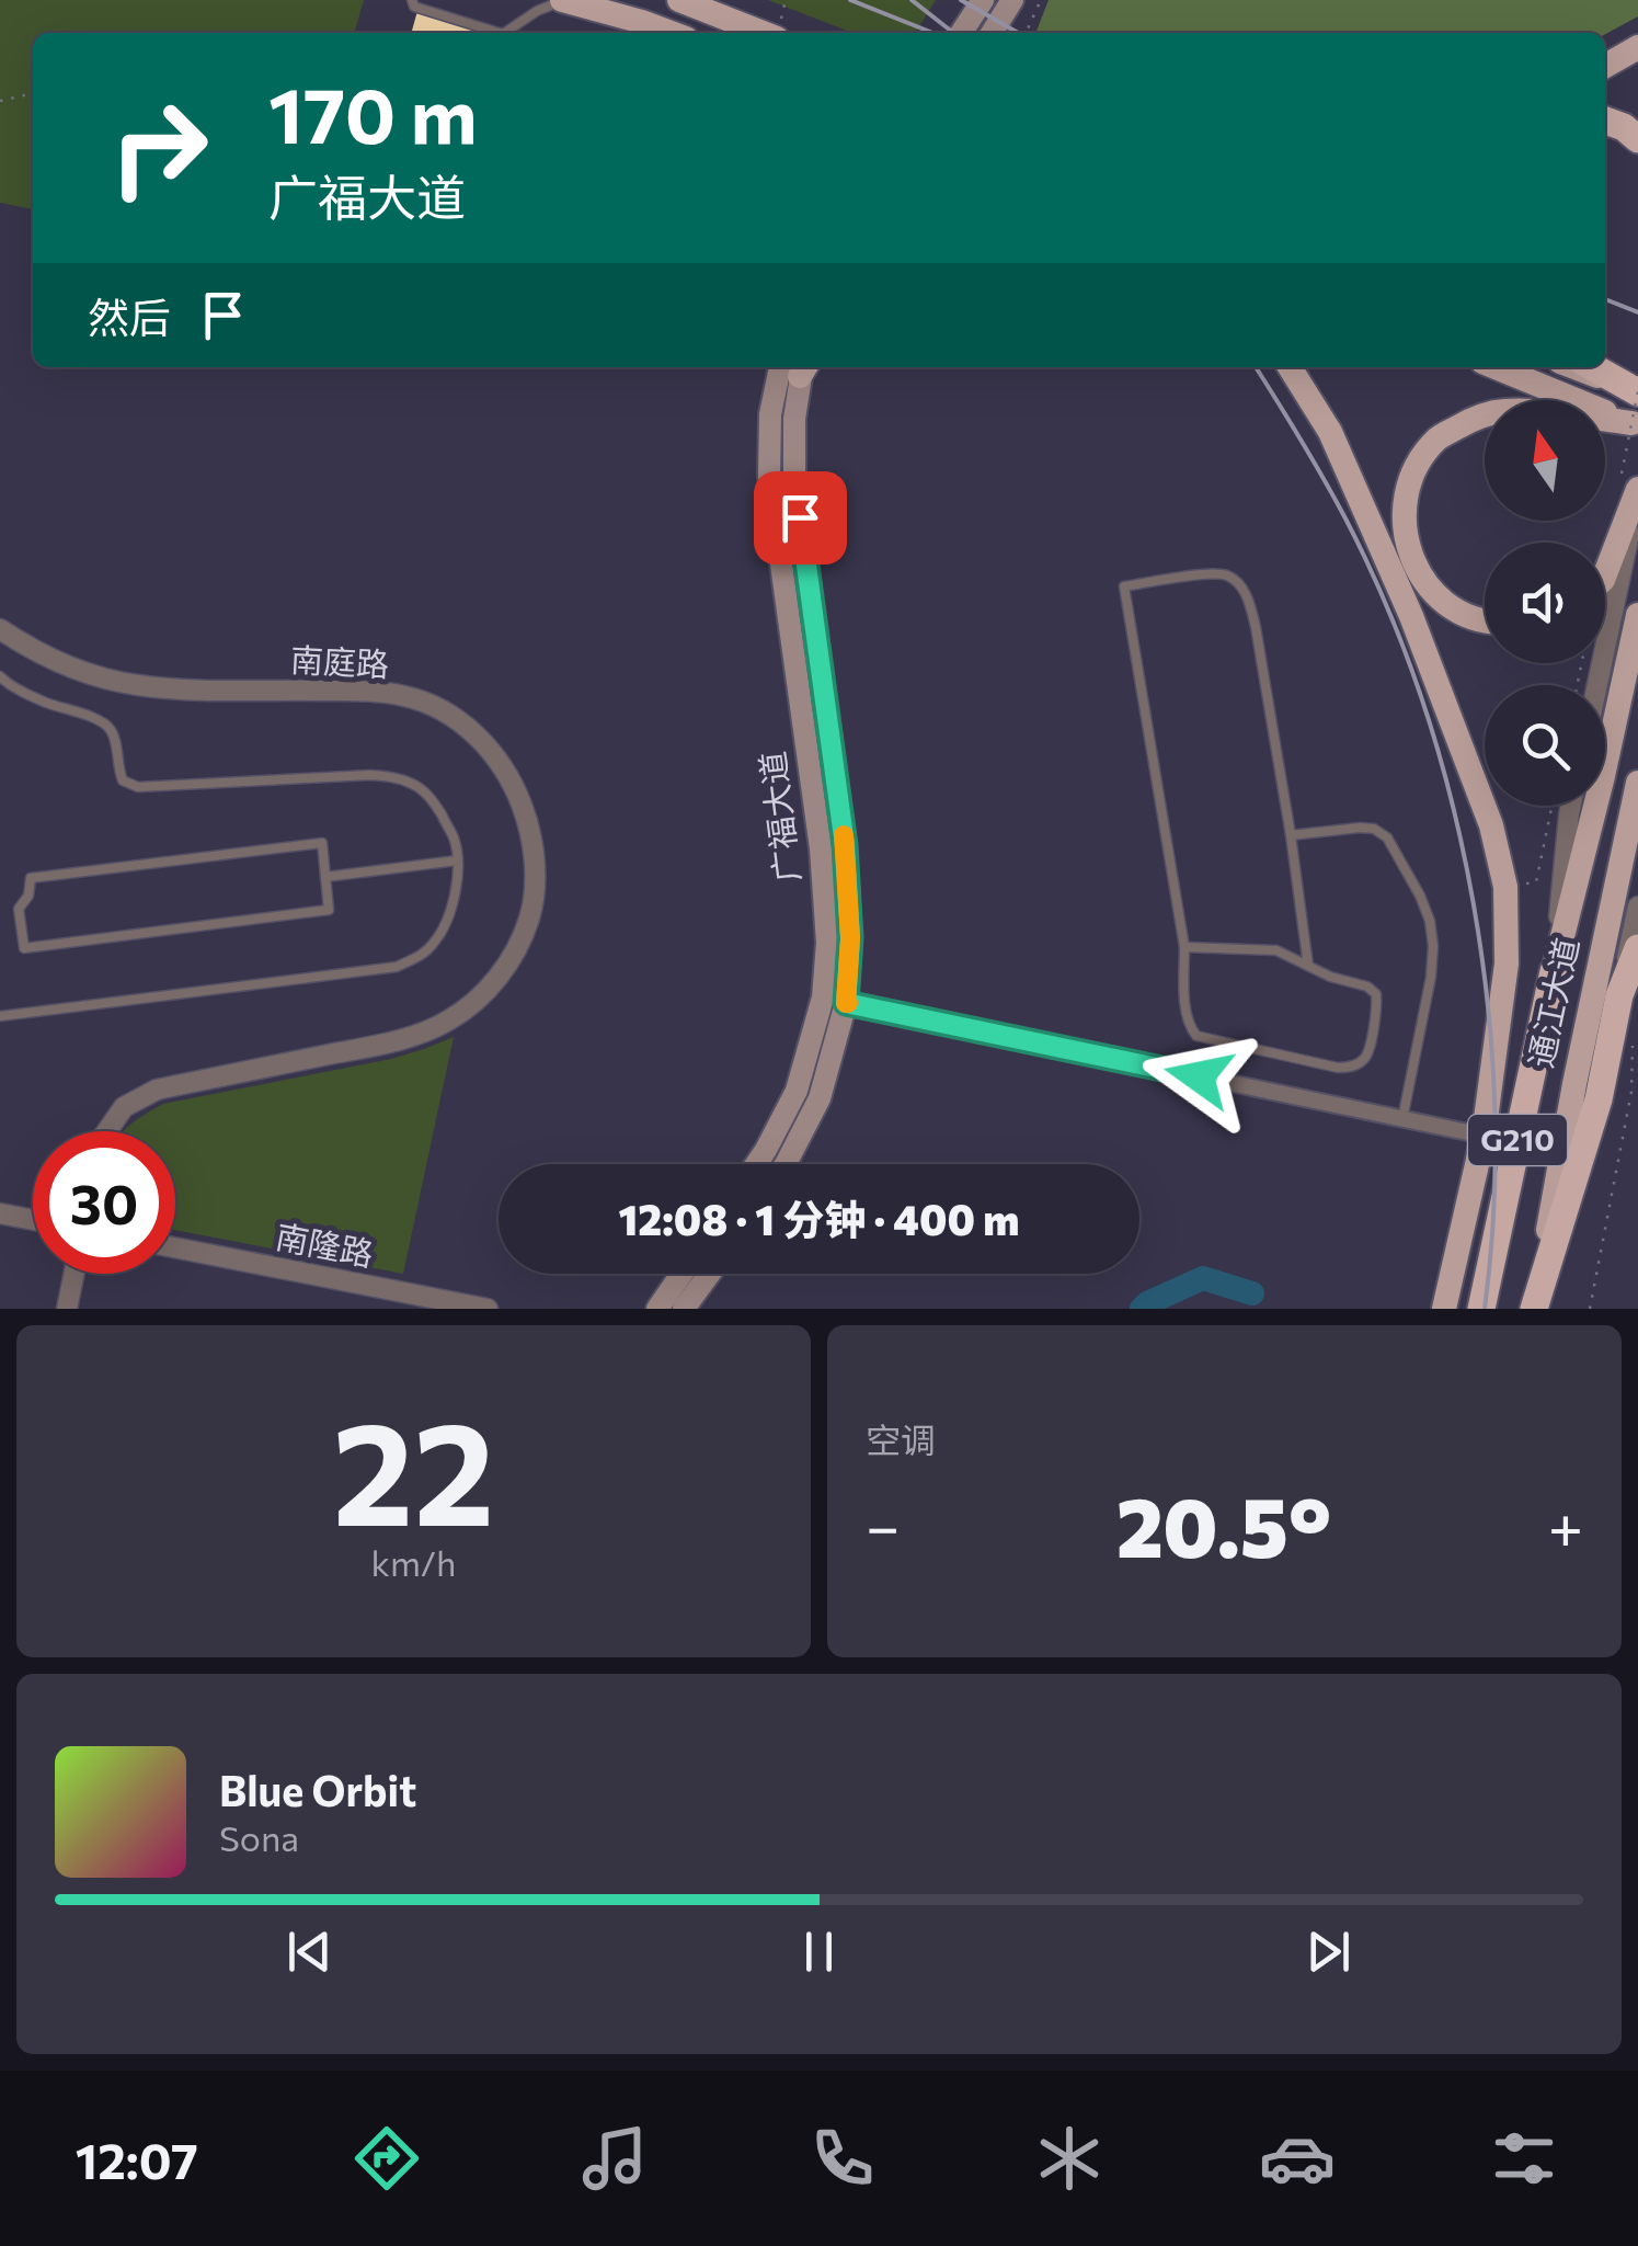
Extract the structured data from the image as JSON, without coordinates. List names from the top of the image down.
{
  "streets": {
    "highway": ["通江大道", "G210"],
    "main road": ["广福大道"],
    "street": ["南庭路", "南隆路"]
  },
  "crossings": [
    ["通江大道", "G210"]
  ],
  "north": "top",
  "page": {
    "turn": ["170 m", "广福大道"],
    "then": "然后",
    "limit": "30",
    "trip": "12:08 · 1 分钟 · 400 m",
    "tile": [
      ["22", "km/h"],
      "空调"
    ],
    "heat": ["−", "20.5°", "+"],
    "song": ["Blue Orbit", "Sona"],
    "tabs": "12:07"
  }
}
